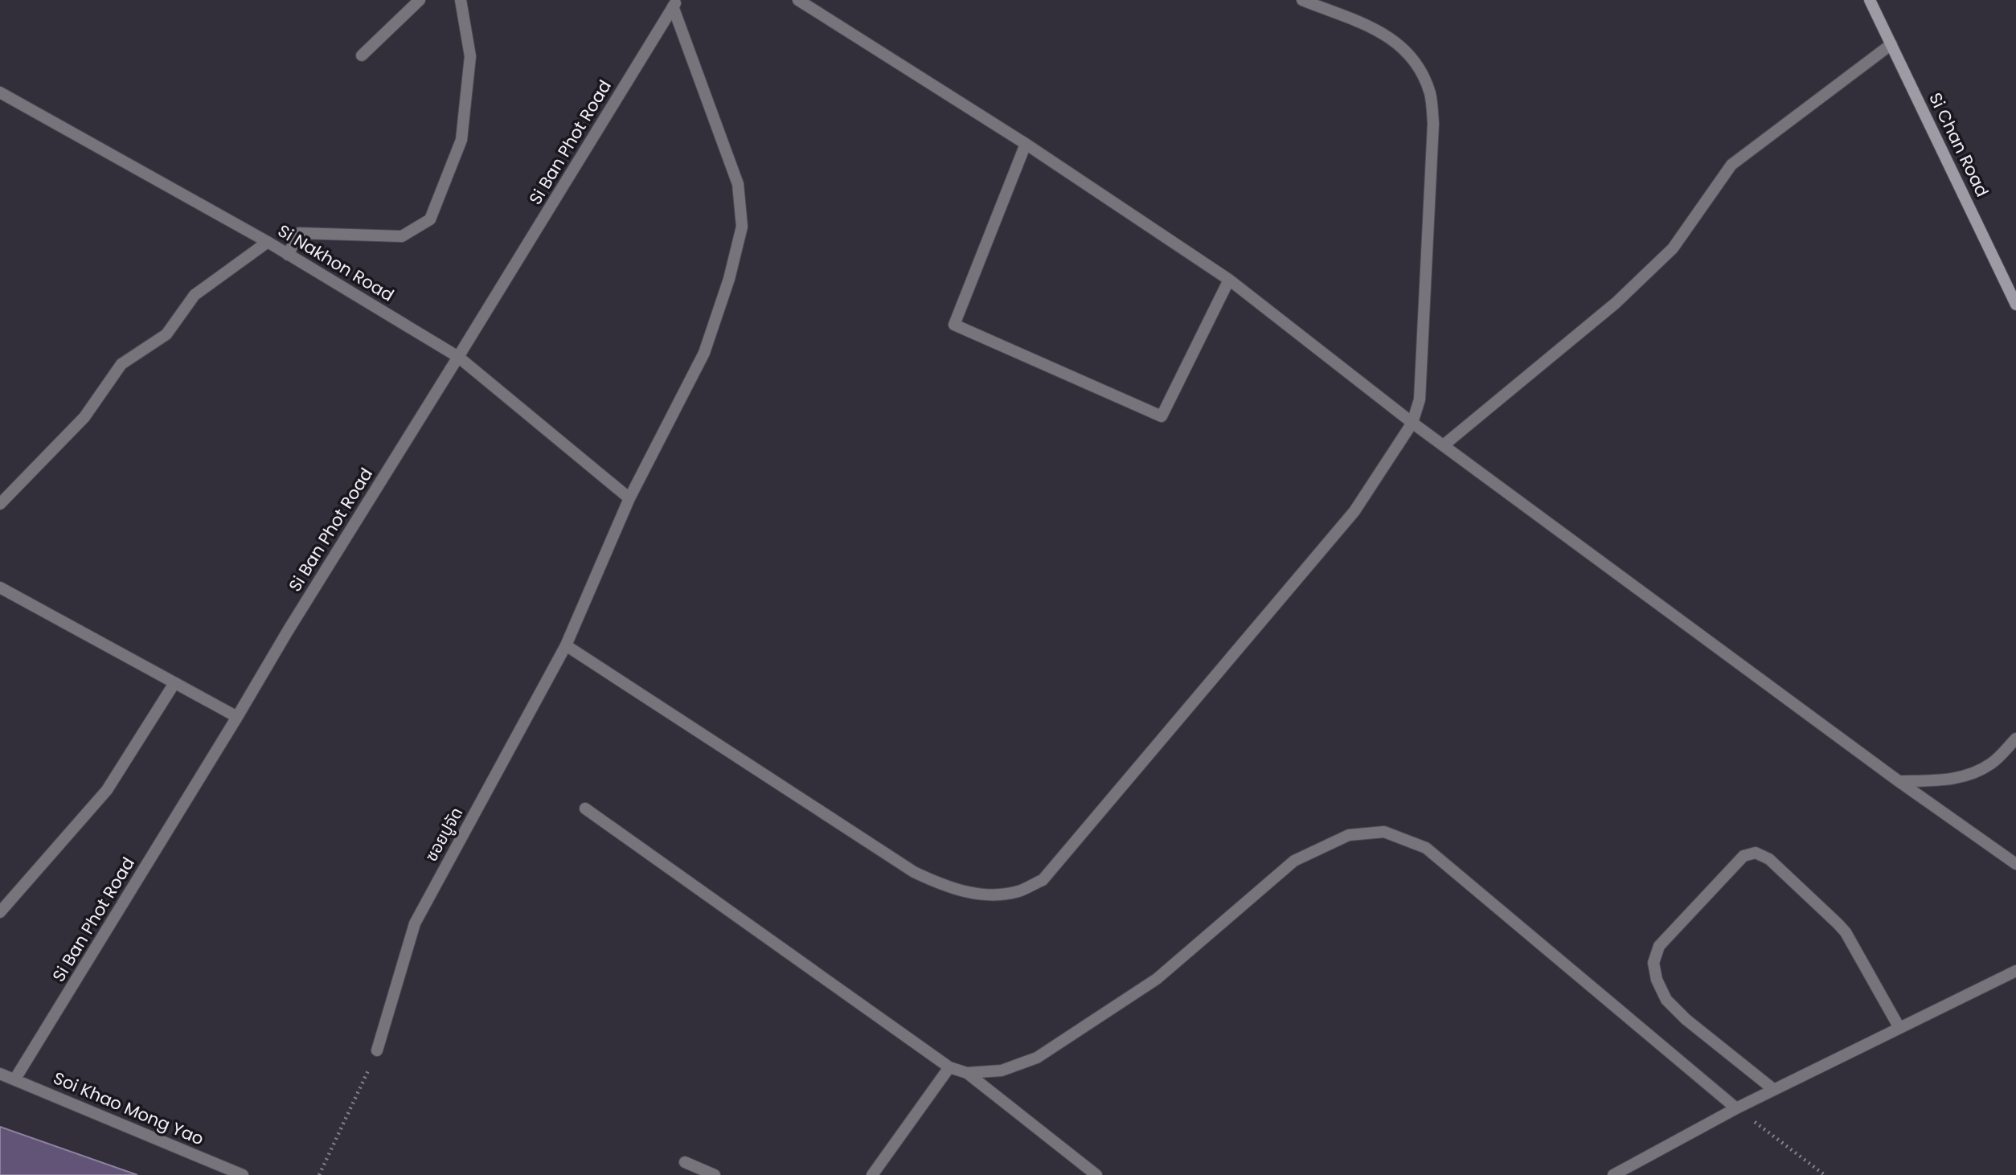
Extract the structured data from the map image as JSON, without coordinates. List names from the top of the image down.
{
  "streets": {
    "main road": ["Si Chan Road"],
    "street": [
      "Si Ban Phot Road",
      "Si Nakhon Road",
      "ซอยปูจัด",
      "Soi Khao Mong Yao"
    ]
  },
  "crossings": [
    ["Si Ban Phot Road", "Si Nakhon Road"],
    ["Si Ban Phot Road", "ซอยปูจัด"],
    ["Si Ban Phot Road", "Soi Khao Mong Yao"],
    ["Si Nakhon Road", "ซอยปูจัด"]
  ]
}
